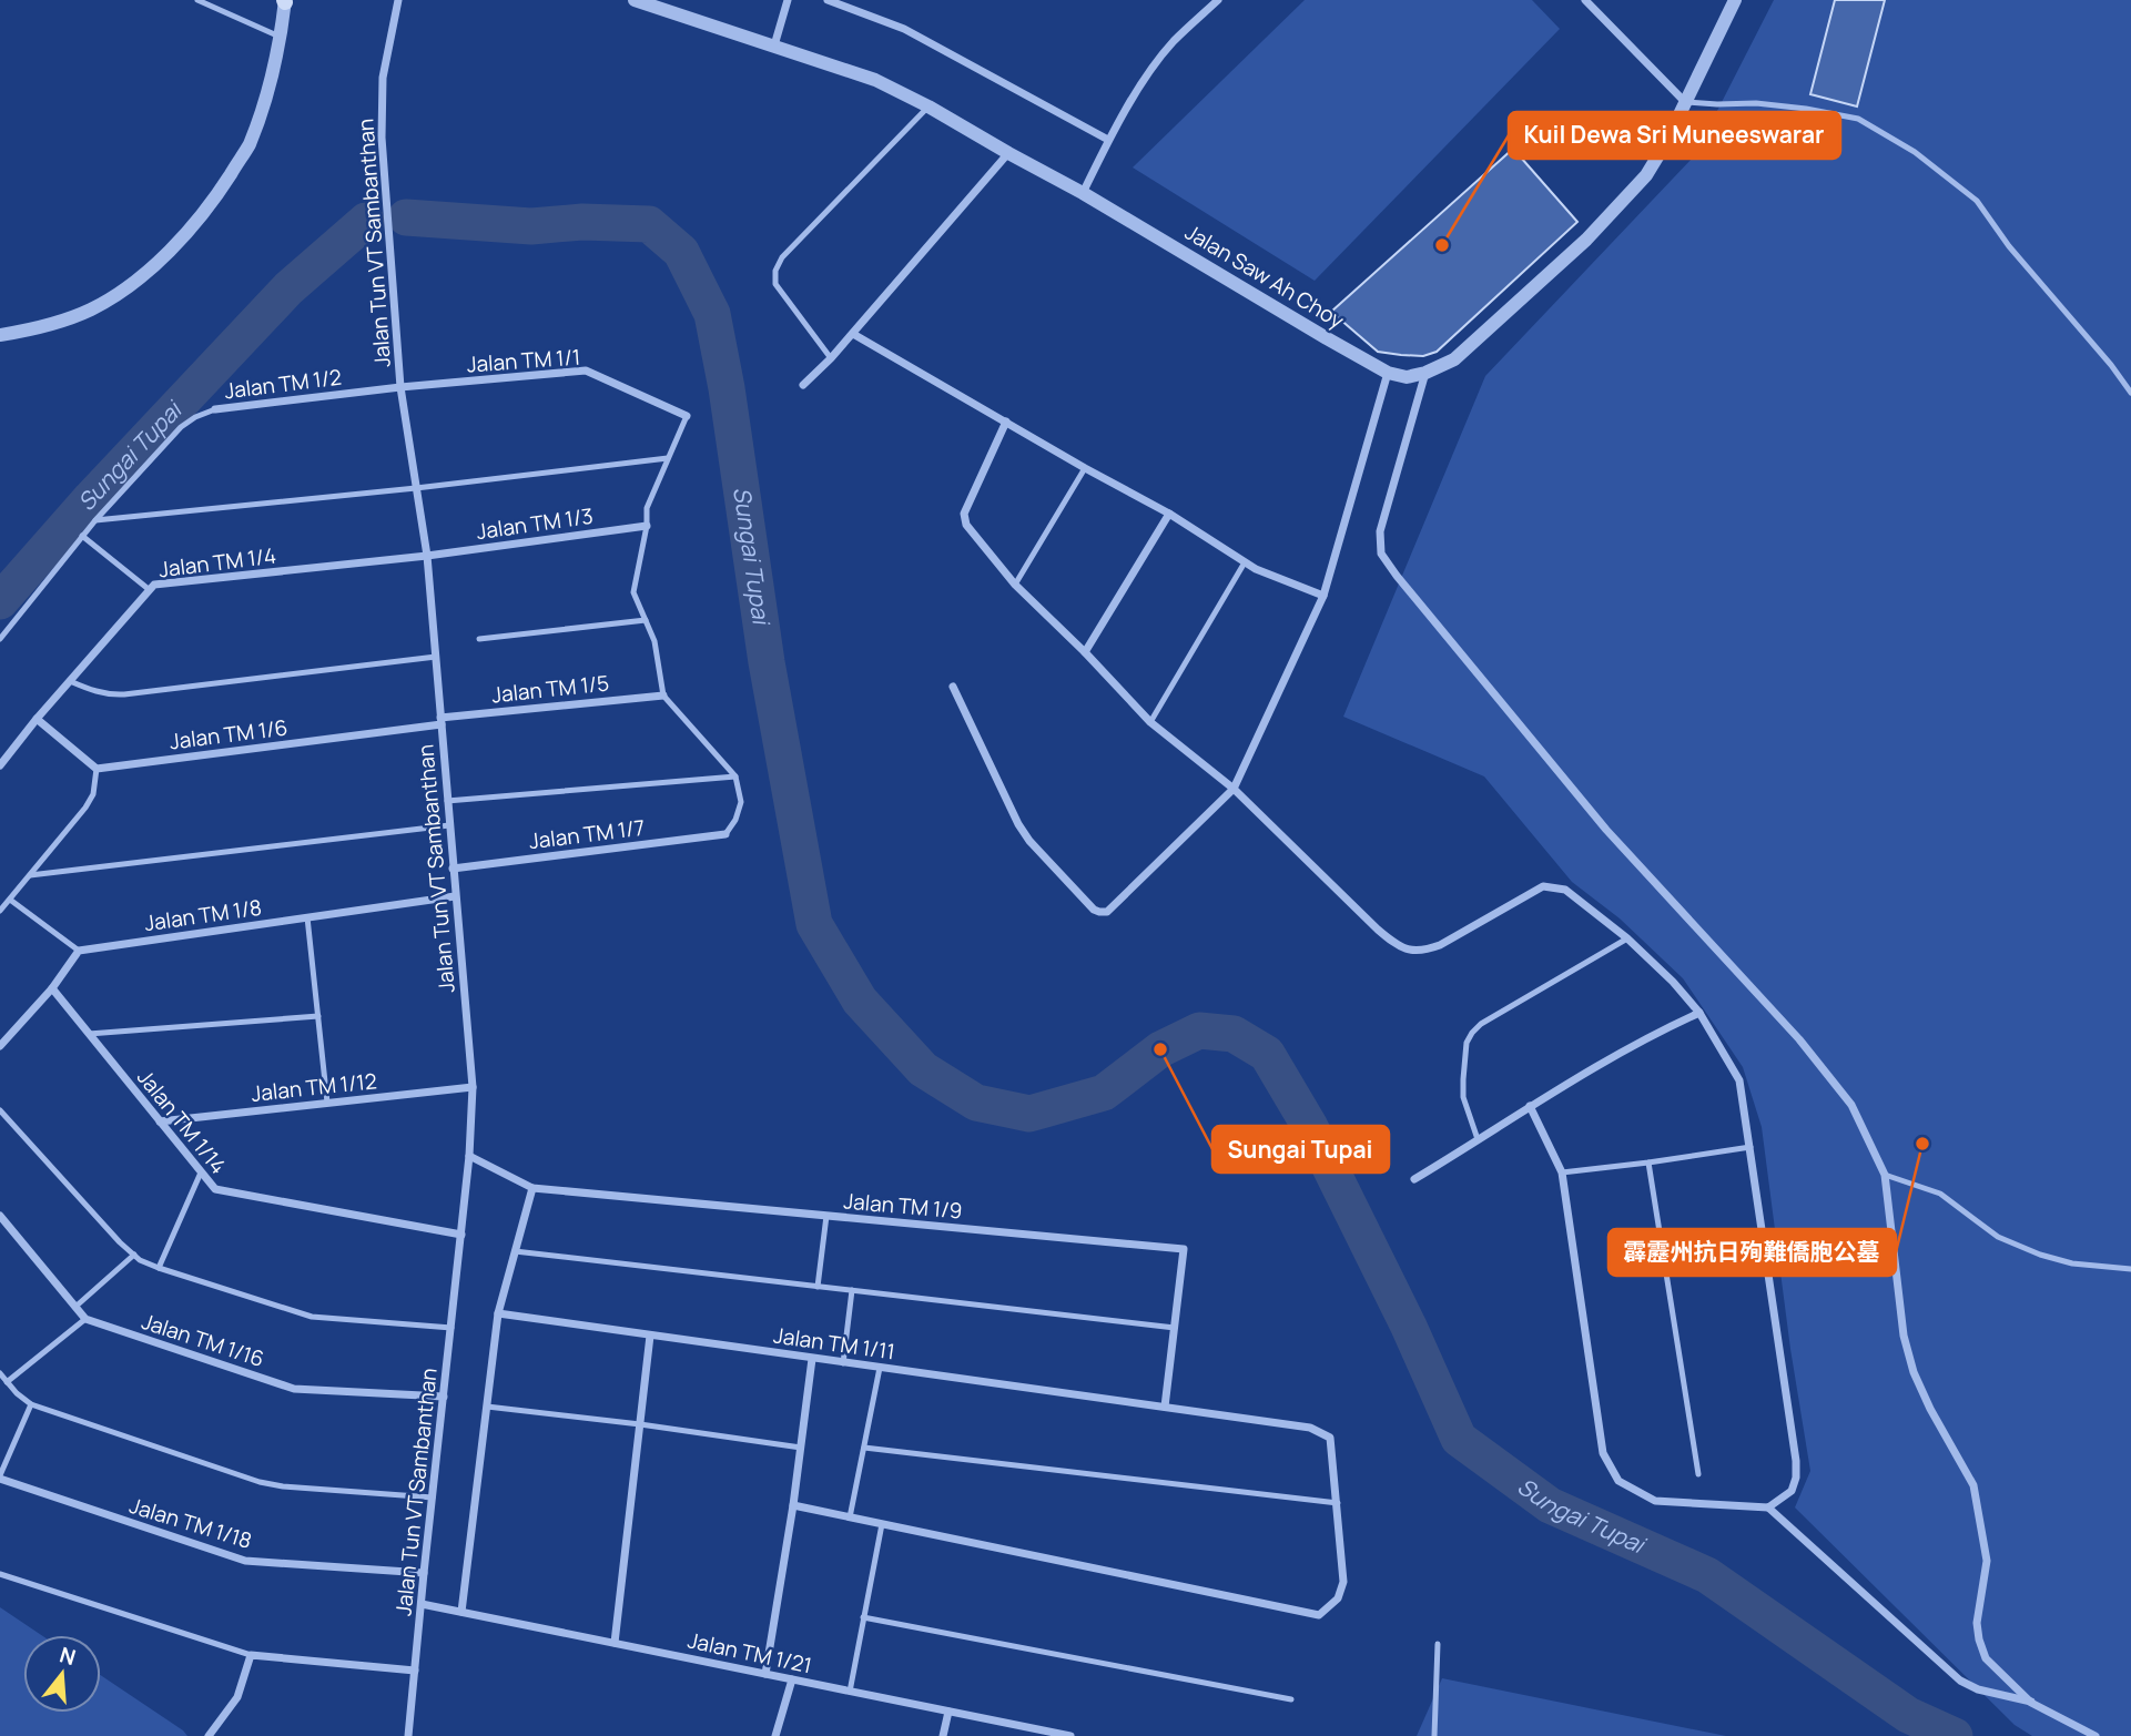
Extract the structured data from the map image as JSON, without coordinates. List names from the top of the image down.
{
  "streets": {
    "street": [
      "Jalan Tun VT Sambanthan",
      "Jalan Saw Ah Choy",
      "Jalan TM 1/1",
      "Jalan TM 1/2",
      "Jalan TM 1/3",
      "Jalan TM 1/4",
      "Jalan TM 1/5",
      "Jalan TM 1/6",
      "Jalan TM 1/7",
      "Jalan TM 1/8",
      "Jalan TM 1/12",
      "Jalan TM 1/14",
      "Jalan TM 1/9",
      "Jalan TM 1/16",
      "Jalan TM 1/11",
      "Jalan TM 1/18",
      "Jalan TM 1/21"
    ]
  },
  "crossings": [
    ["Jalan Tun VT Sambanthan", "Jalan TM 1/1"],
    ["Jalan Tun VT Sambanthan", "Jalan TM 1/2"],
    ["Jalan Tun VT Sambanthan", "Jalan TM 1/3"],
    ["Jalan Tun VT Sambanthan", "Jalan TM 1/4"],
    ["Jalan Tun VT Sambanthan", "Jalan TM 1/5"],
    ["Jalan Tun VT Sambanthan", "Jalan TM 1/6"],
    ["Jalan Tun VT Sambanthan", "Jalan TM 1/7"],
    ["Jalan Tun VT Sambanthan", "Jalan TM 1/8"],
    ["Jalan Tun VT Sambanthan", "Jalan TM 1/12"],
    ["Jalan Tun VT Sambanthan", "Jalan TM 1/14"],
    ["Jalan Tun VT Sambanthan", "Jalan TM 1/9"],
    ["Jalan Tun VT Sambanthan", "Jalan TM 1/16"],
    ["Jalan Tun VT Sambanthan", "Jalan TM 1/18"],
    ["Jalan Tun VT Sambanthan", "Jalan TM 1/21"],
    ["Jalan TM 1/1", "Jalan TM 1/2"],
    ["Jalan TM 1/3", "Jalan TM 1/4"],
    ["Jalan TM 1/5", "Jalan TM 1/6"],
    ["Jalan TM 1/12", "Jalan TM 1/14"],
    ["Jalan TM 1/9", "Jalan TM 1/11"]
  ],
  "water": ["Sungai Tupai"],
  "places": ["Kuil Dewa Sri Muneeswarar", "Sungai Tupai", "霹靂州抗日殉難僑胞公墓"],
  "north": "top"
}
